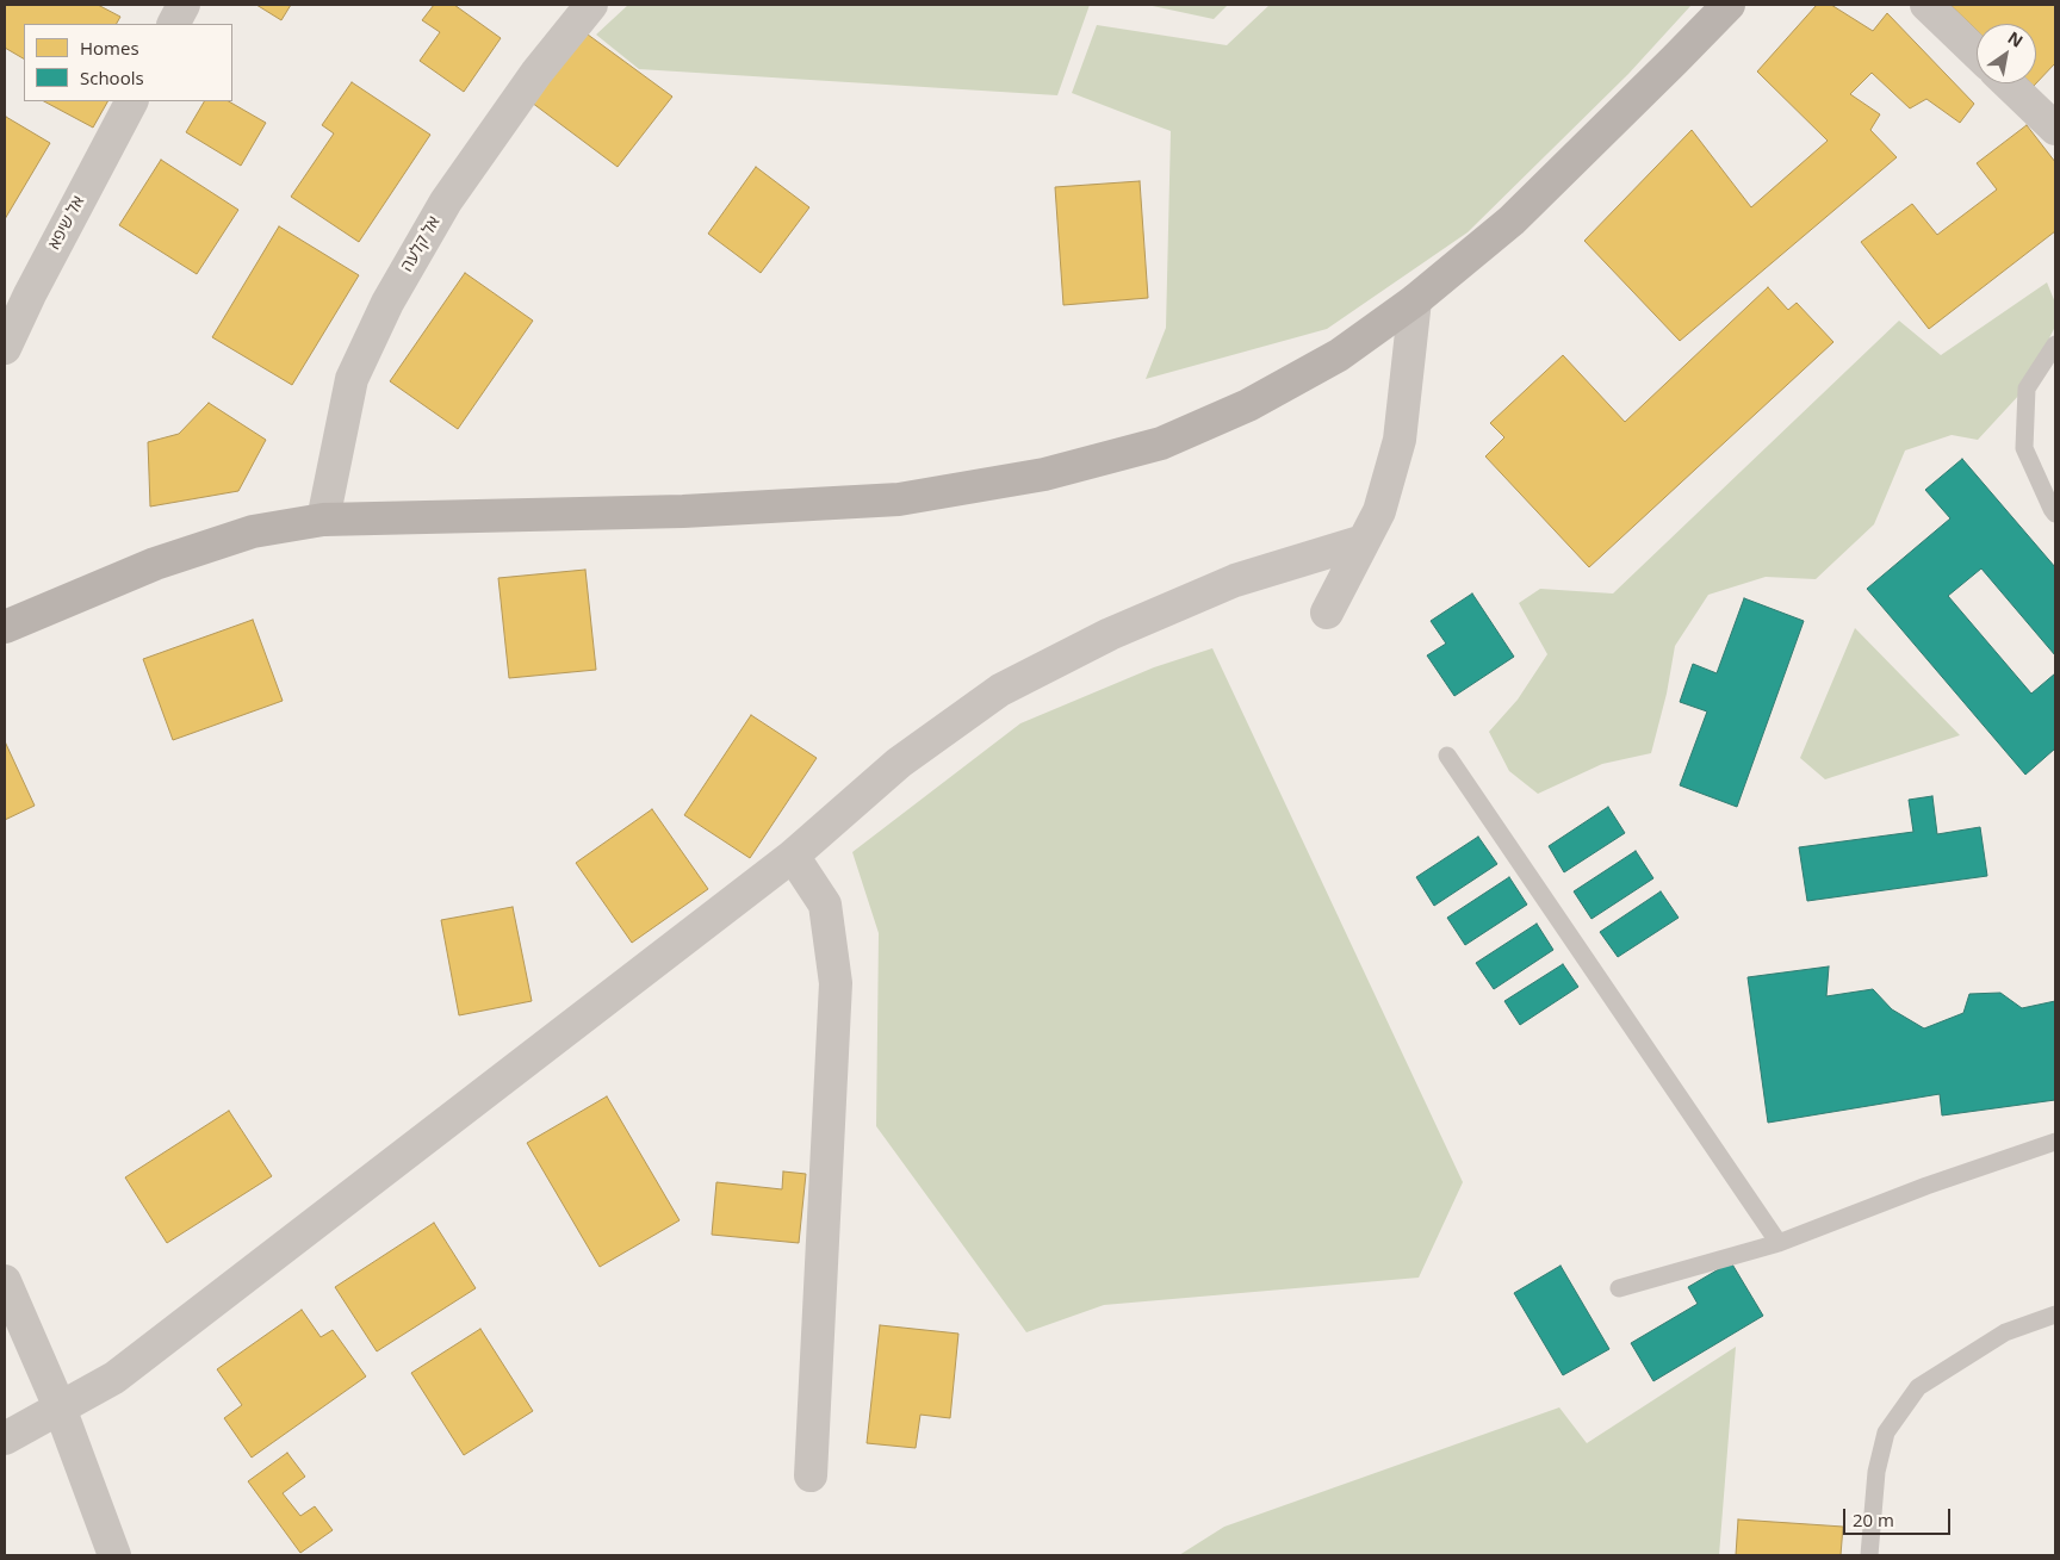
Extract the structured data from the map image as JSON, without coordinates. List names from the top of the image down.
{
  "streets": {
    "street": ["אל שיפא", "אל קלעה"]
  },
  "legend": ["Homes", "Schools"],
  "scale_bar": "20 m",
  "north": "top right"
}
